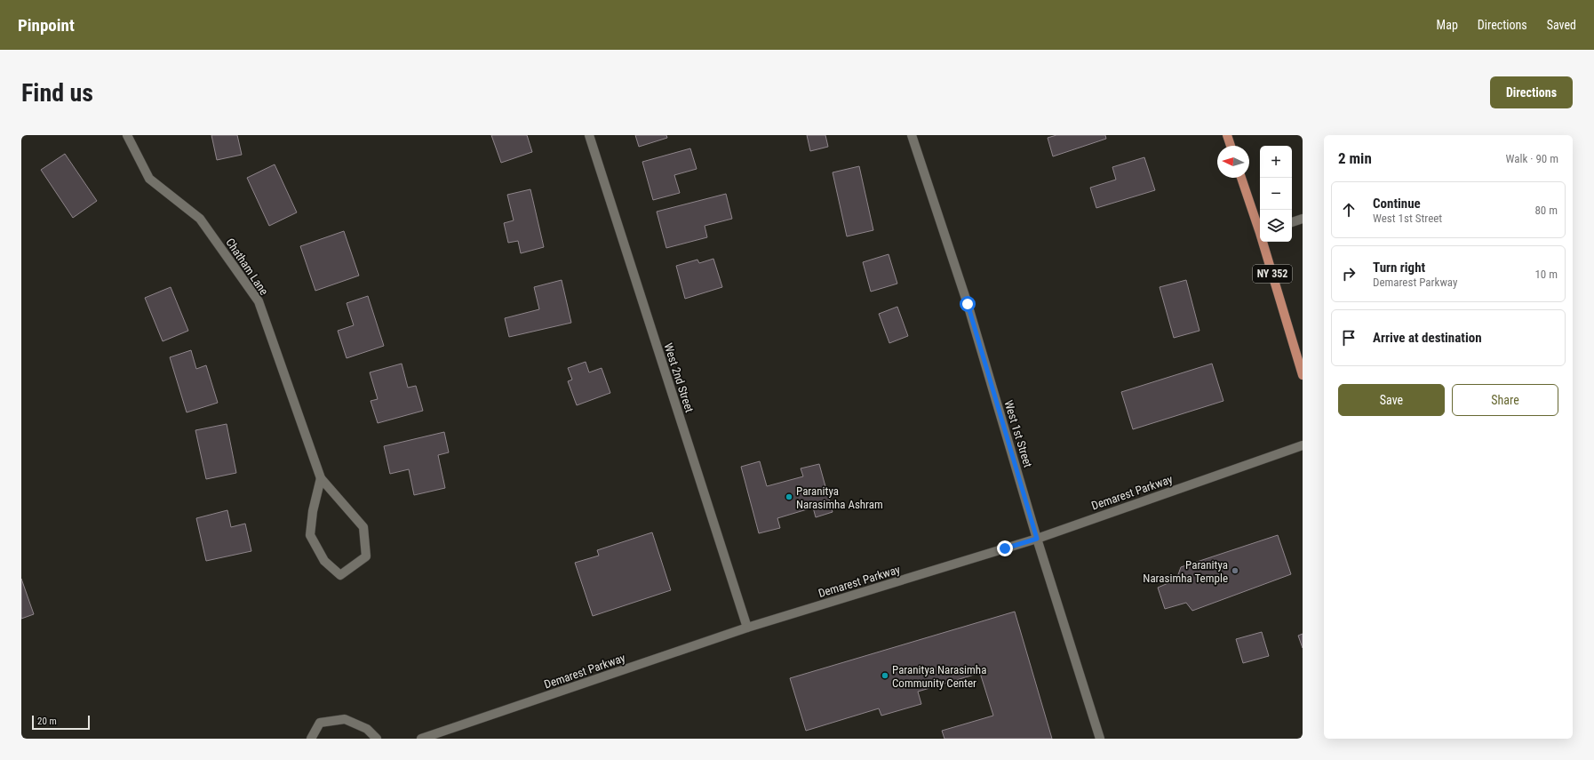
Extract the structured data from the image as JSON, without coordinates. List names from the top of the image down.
{
  "streets": {
    "main road": ["NY 352"],
    "street": [
      "Chatham Lane",
      "West 2nd Street",
      "West 1st Street",
      "Demarest Parkway"
    ]
  },
  "crossings": [
    ["West 2nd Street", "Demarest Parkway"],
    ["West 1st Street", "Demarest Parkway"]
  ],
  "places": ["Paranitya Narasimha Ashram", "Paranitya Narasimha Temple", "Paranitya Narasimha Community Center"],
  "scale_bar": "20 m",
  "north": "left",
  "page": {
    "header": "Pinpoint",
    "nav": ["Map", "Directions", "Saved"],
    "buttons": [
      "Directions",
      ["Save", "Share"]
    ],
    "title": "Find us",
    "heading": ["2 min", "Walk · 90 m"],
    "map_buttons": ["+", "−"],
    "list": [
      ["Continue", "West 1st Street", "80 m"],
      ["Turn right", "Demarest Parkway", "10 m"],
      "Arrive at destination"
    ],
    "scale": "20 m"
  }
}
